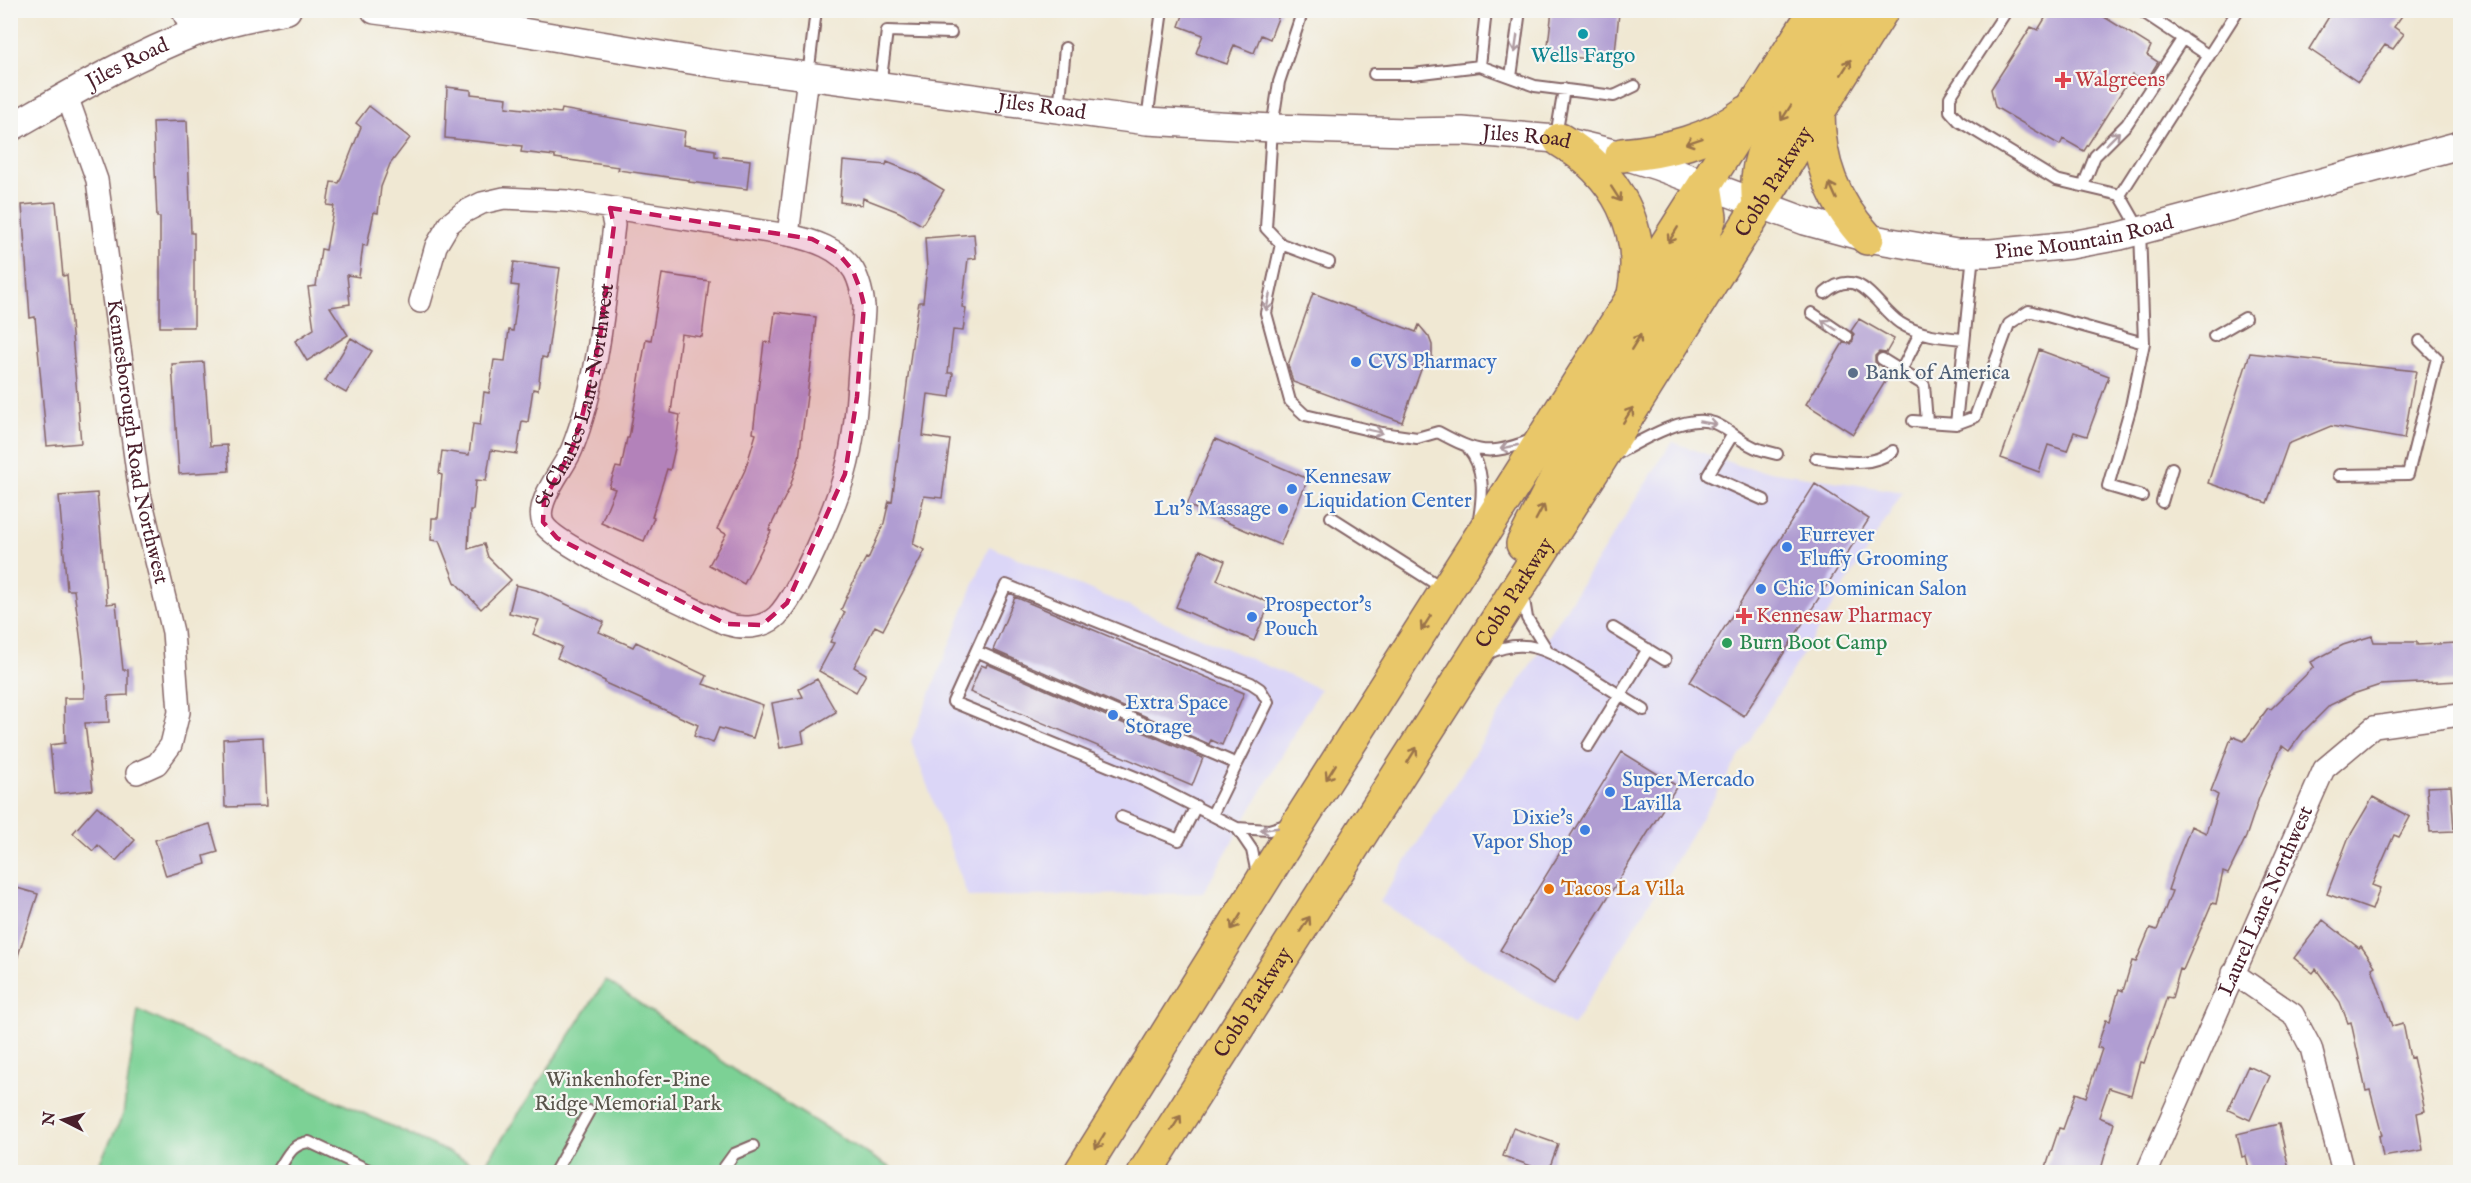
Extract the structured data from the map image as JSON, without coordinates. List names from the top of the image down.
{
  "streets": {
    "main road": ["Cobb Parkway"],
    "street": [
      "Jiles Road",
      "Pine Mountain Road",
      "St Charles Lane Northwest",
      "Kennesborough Road Northwest",
      "Laurel Lane Northwest"
    ]
  },
  "crossings": [
    ["Jiles Road", "Pine Mountain Road"],
    ["Jiles Road", "Kennesborough Road Northwest"],
    ["Cobb Parkway", "Pine Mountain Road"]
  ],
  "parks": ["Winkenhofer-Pine Ridge Memorial Park"],
  "places": {
    "other": [
      "Wells Fargo",
      "CVS Pharmacy",
      "Bank of America",
      "Kennesaw Liquidation Center",
      "Lu's Massage",
      "Furrever Fluffy Grooming",
      "Chic Dominican Salon",
      "Prospector's Pouch",
      "Burn Boot Camp",
      "Extra Space Storage",
      "Super Mercado Lavilla",
      "Dixie's Vapor Shop",
      "Tacos La Villa"
    ],
    "health": ["Walgreens", "Kennesaw Pharmacy"]
  },
  "north": "left"
}
